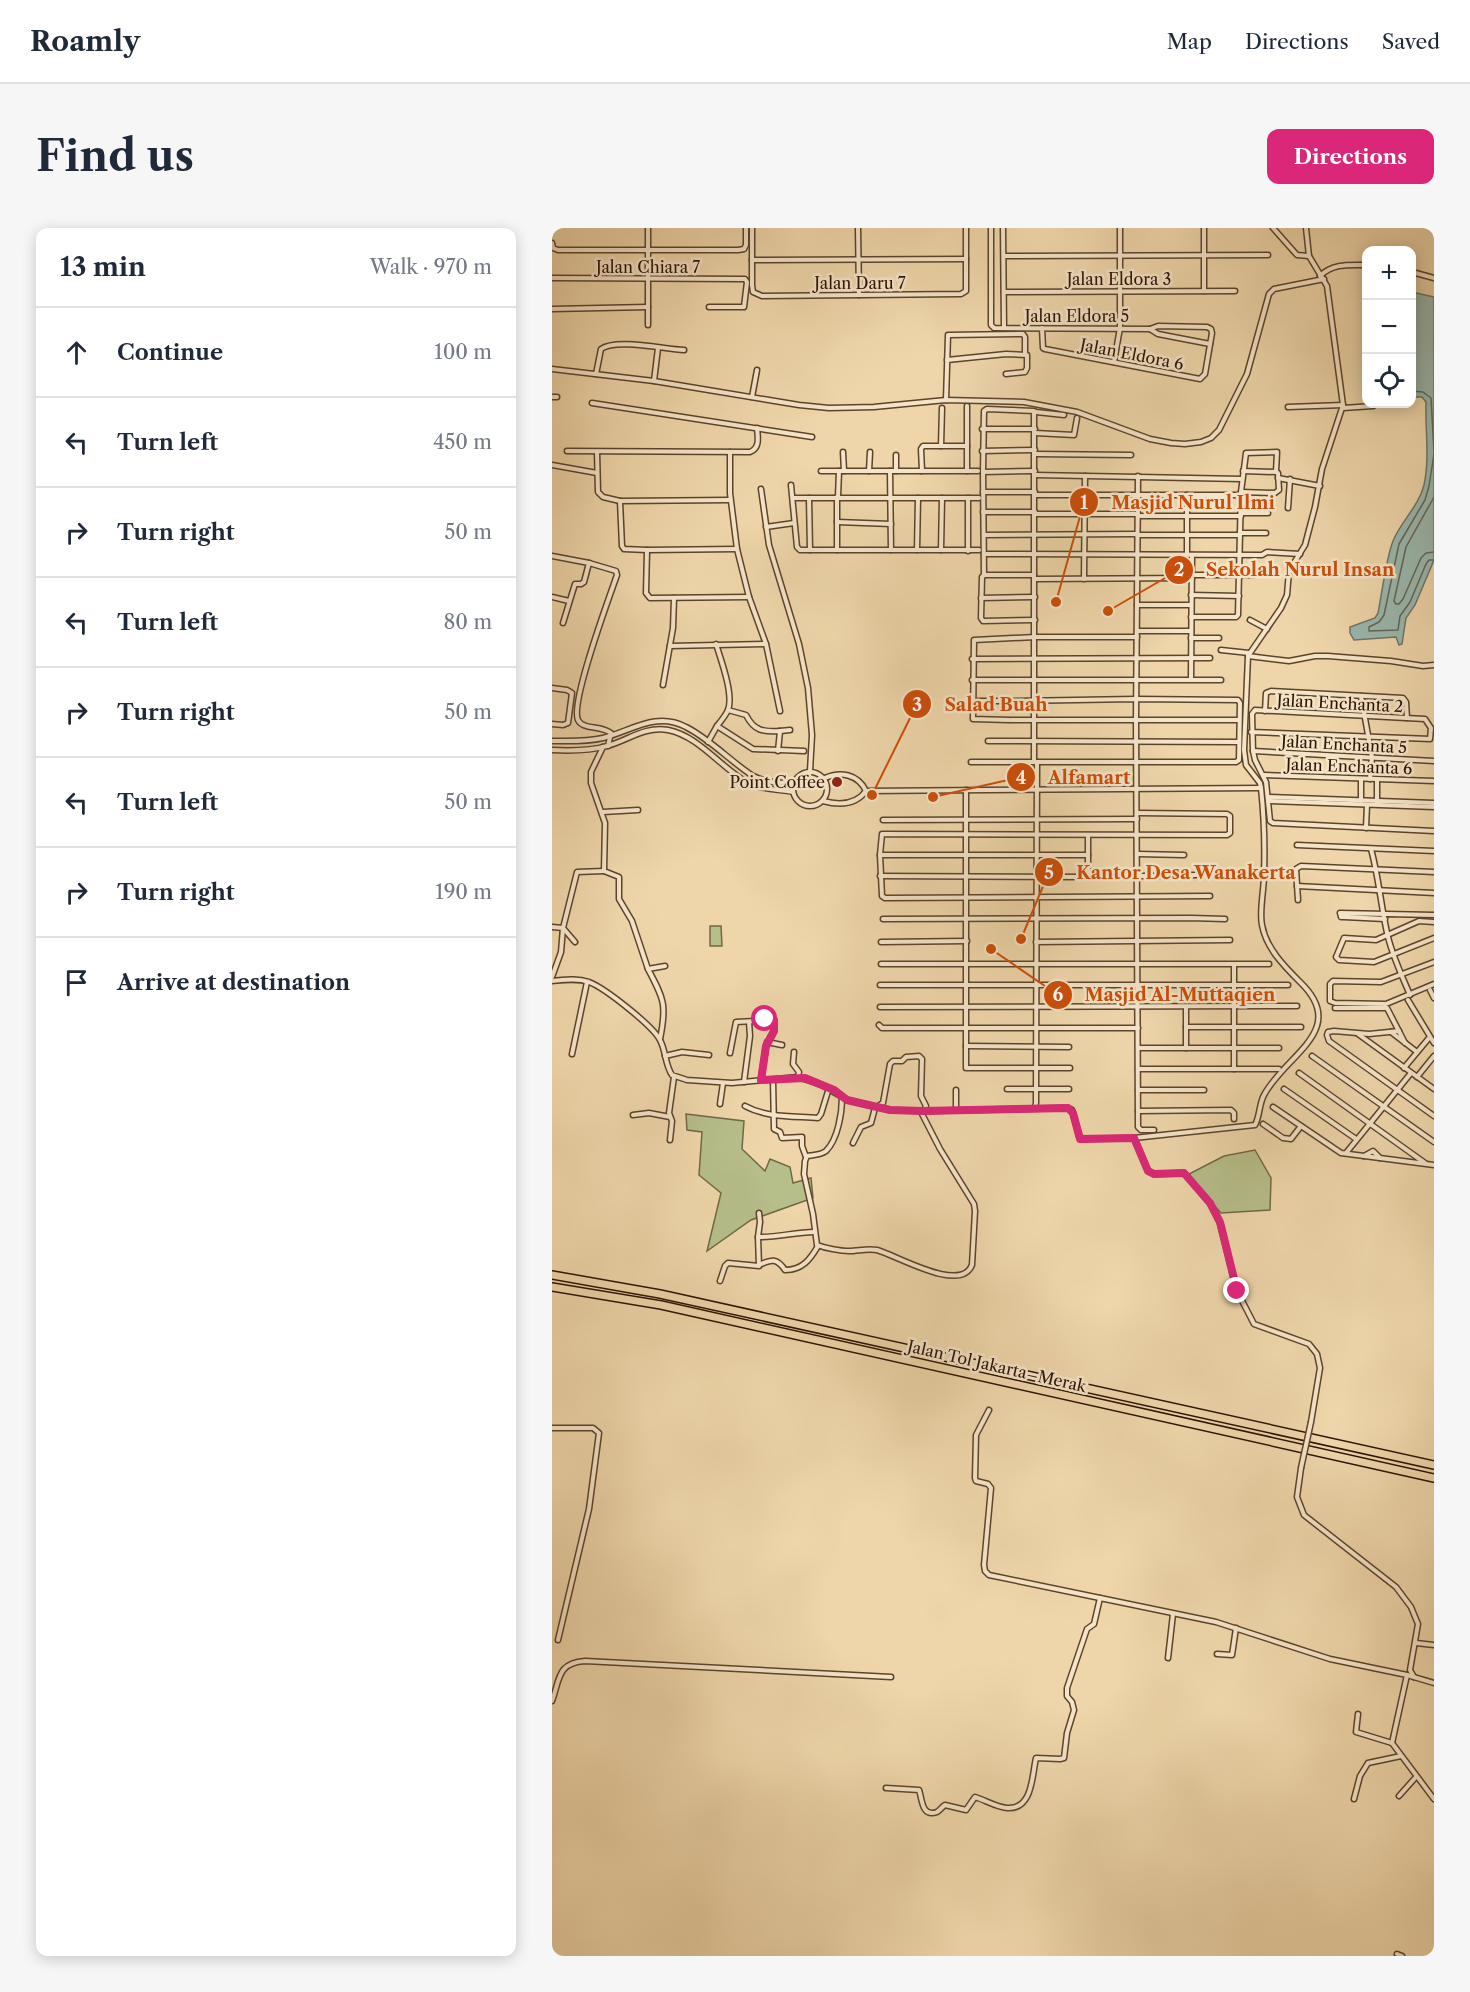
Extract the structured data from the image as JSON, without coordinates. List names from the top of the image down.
{
  "streets": {
    "highway": ["Jalan Tol Jakarta–Merak"],
    "street": [
      "Jalan Chiara 7",
      "Jalan Eldora 3",
      "Jalan Daru 7",
      "Jalan Eldora 5",
      "Jalan Eldora 6",
      "Jalan Enchanta 2",
      "Jalan Enchanta 5",
      "Jalan Enchanta 6"
    ]
  },
  "crossings": [
    ["Jalan Eldora 5", "Jalan Eldora 6"]
  ],
  "places": [
    "Masjid Nurul Ilmi",
    "Sekolah Nurul Insan",
    "Point Coffee",
    "Salad Buah",
    "Alfamart",
    "Kantor Desa Wanakerta",
    "Masjid Al-Muttaqien"
  ],
  "page": {
    "header": "Roamly",
    "nav": ["Map", "Directions", "Saved"],
    "buttons": "Directions",
    "title": "Find us",
    "heading": ["13 min", "Walk · 970 m"],
    "map_buttons": ["+", "−"],
    "list": [
      ["Continue", "100 m"],
      ["Turn left", "450 m"],
      ["Turn right", "50 m"],
      ["Turn left", "80 m"],
      ["Turn right", "50 m"],
      ["Turn left", "50 m"],
      ["Turn right", "190 m"],
      "Arrive at destination"
    ]
  }
}
